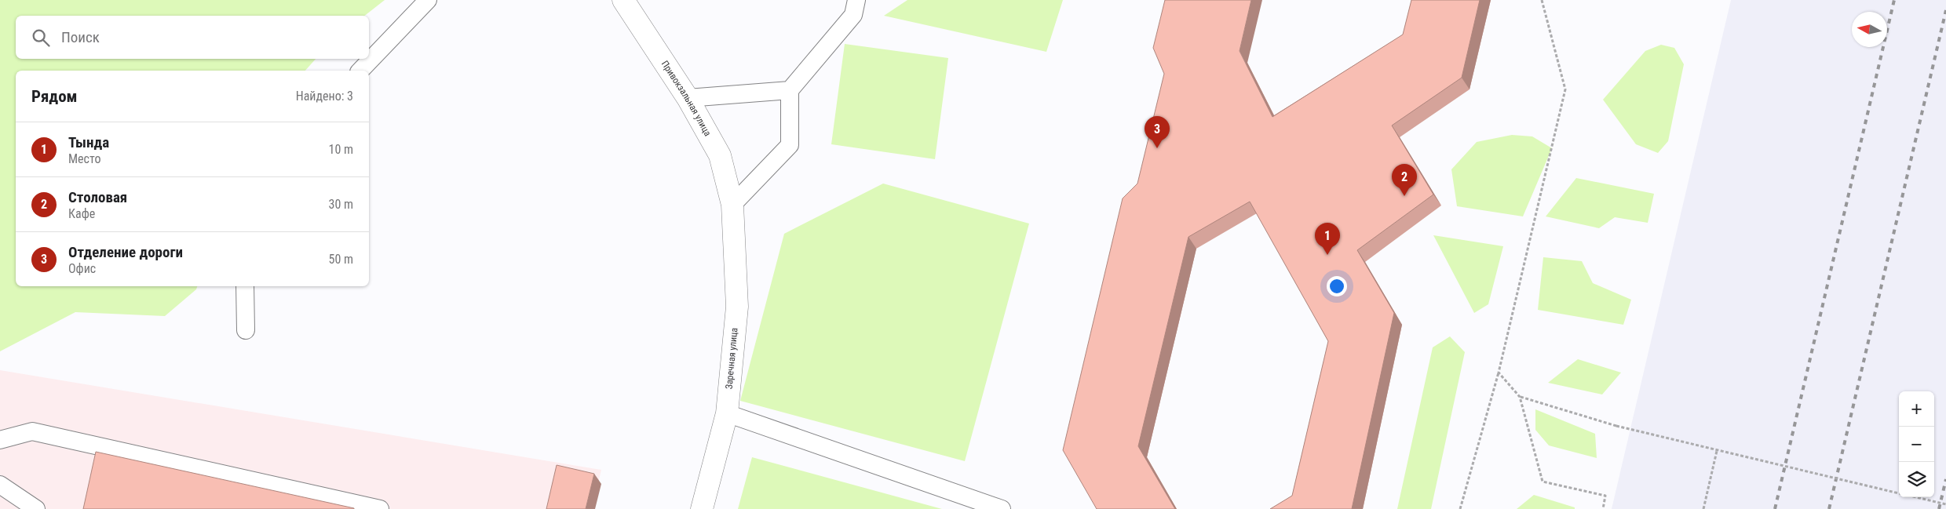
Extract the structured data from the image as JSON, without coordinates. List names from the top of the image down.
{
  "streets": {
    "street": ["Привокзальная улица", "Заречная улица"]
  },
  "crossings": [
    ["Привокзальная улица", "Заречная улица"]
  ],
  "north": "left",
  "page": {
    "search": "Поиск",
    "heading": ["Рядом", "Найдено: 3"],
    "pins": ["3", "2", "1"],
    "list": [
      {
        "mark": "1",
        "name": "Тында",
        "note": "Место",
        "value": "10 m"
      },
      {
        "mark": "2",
        "name": "Столовая",
        "note": "Кафе",
        "value": "30 m"
      },
      {
        "mark": "3",
        "name": "Отделение дороги",
        "note": "Офис",
        "value": "50 m"
      }
    ],
    "map_buttons": ["+", "−"]
  }
}
